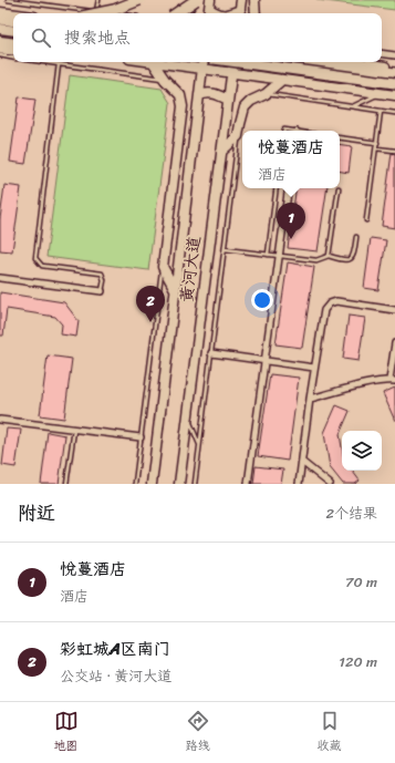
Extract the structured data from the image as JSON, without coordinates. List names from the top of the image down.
{
  "streets": {
    "main road": ["黄河大道"]
  },
  "page": {
    "search": "搜索地点",
    "popup": ["悦蔓酒店", "酒店"],
    "pins": ["1", "2"],
    "heading": ["附近", "2个结果"],
    "list": [
      {
        "mark": "1",
        "name": "悦蔓酒店",
        "note": "酒店",
        "value": "70 m"
      },
      {
        "mark": "2",
        "name": "彩虹城A区南门",
        "note": "公交站 · 黄河大道",
        "value": "120 m"
      }
    ],
    "nav": ["地图", "路线", "收藏"]
  }
}
